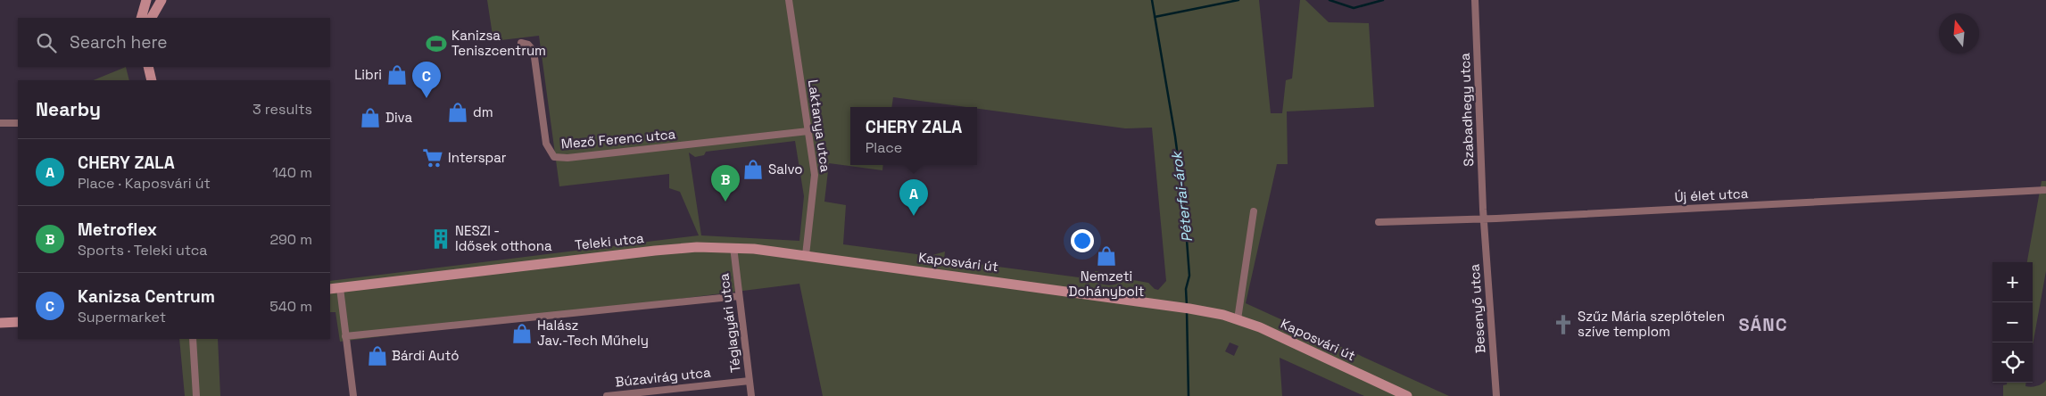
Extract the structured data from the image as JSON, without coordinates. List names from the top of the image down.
{
  "streets": {
    "main road": ["Teleki utca", "Kaposvári út"],
    "street": [
      "Szabadhegy utca",
      "Laktanya utca",
      "Mező Ferenc utca",
      "Új élet utca",
      "Besenyő utca",
      "Téglagyári utca",
      "Búzavirág utca"
    ]
  },
  "crossings": [
    ["Szabadhegy utca", "Új élet utca"],
    ["Szabadhegy utca", "Besenyő utca"],
    ["Laktanya utca", "Mező Ferenc utca"],
    ["Laktanya utca", "Kaposvári út"],
    ["Új élet utca", "Besenyő utca"],
    ["Teleki utca", "Kaposvári út"],
    ["Teleki utca", "Téglagyári utca"],
    ["Kaposvári út", "Téglagyári utca"],
    ["Téglagyári utca", "Búzavirág utca"]
  ],
  "districts": ["SÁNC"],
  "water": ["Péterfai-árok"],
  "places": {
    "sports": ["Kanizsa Teniszcentrum"],
    "shop": [
      "Libri",
      "dm",
      "Diva",
      "Salvo",
      "Nemzeti Dohánybolt",
      "Halász Jav.-Tech Műhely",
      "Bárdi Autó"
    ],
    "supermarket": ["Interspar"],
    "building": ["NESZI - Idősek otthona"],
    "church": ["Szűz Mária szeplőtelen szíve templom"]
  },
  "north": "top",
  "page": {
    "search": "Search here",
    "pins": ["C", "B", "A"],
    "heading": ["Nearby", "3 results"],
    "popup": ["CHERY ZALA", "Place"],
    "list": [
      {
        "mark": "A",
        "name": "CHERY ZALA",
        "note": "Place · Kaposvári út",
        "value": "140 m"
      },
      {
        "mark": "B",
        "name": "Metroflex",
        "note": "Sports · Teleki utca",
        "value": "290 m"
      },
      {
        "mark": "C",
        "name": "Kanizsa Centrum",
        "note": "Supermarket",
        "value": "540 m"
      }
    ],
    "map_buttons": ["+", "−"]
  }
}
